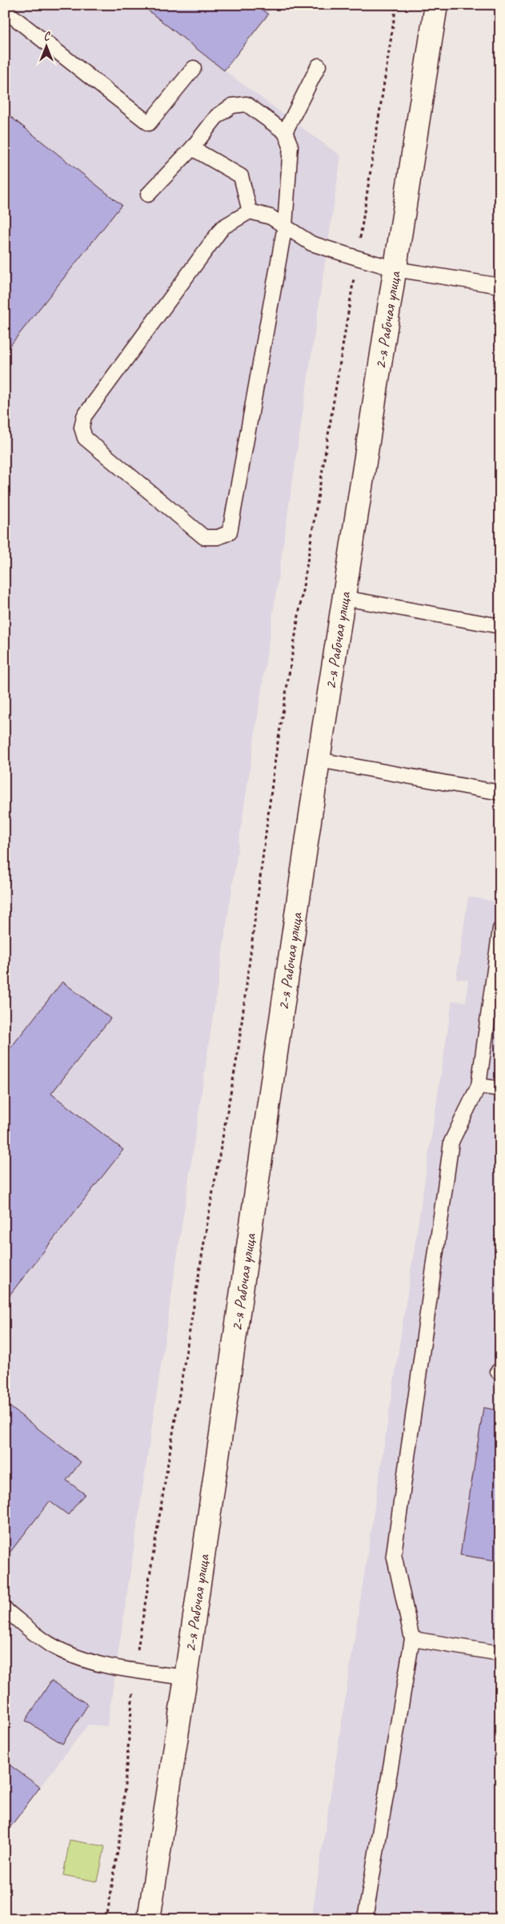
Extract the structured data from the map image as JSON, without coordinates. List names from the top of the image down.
{
  "streets": {
    "main road": ["2-я Рабочая улица"]
  },
  "north": "top"
}
